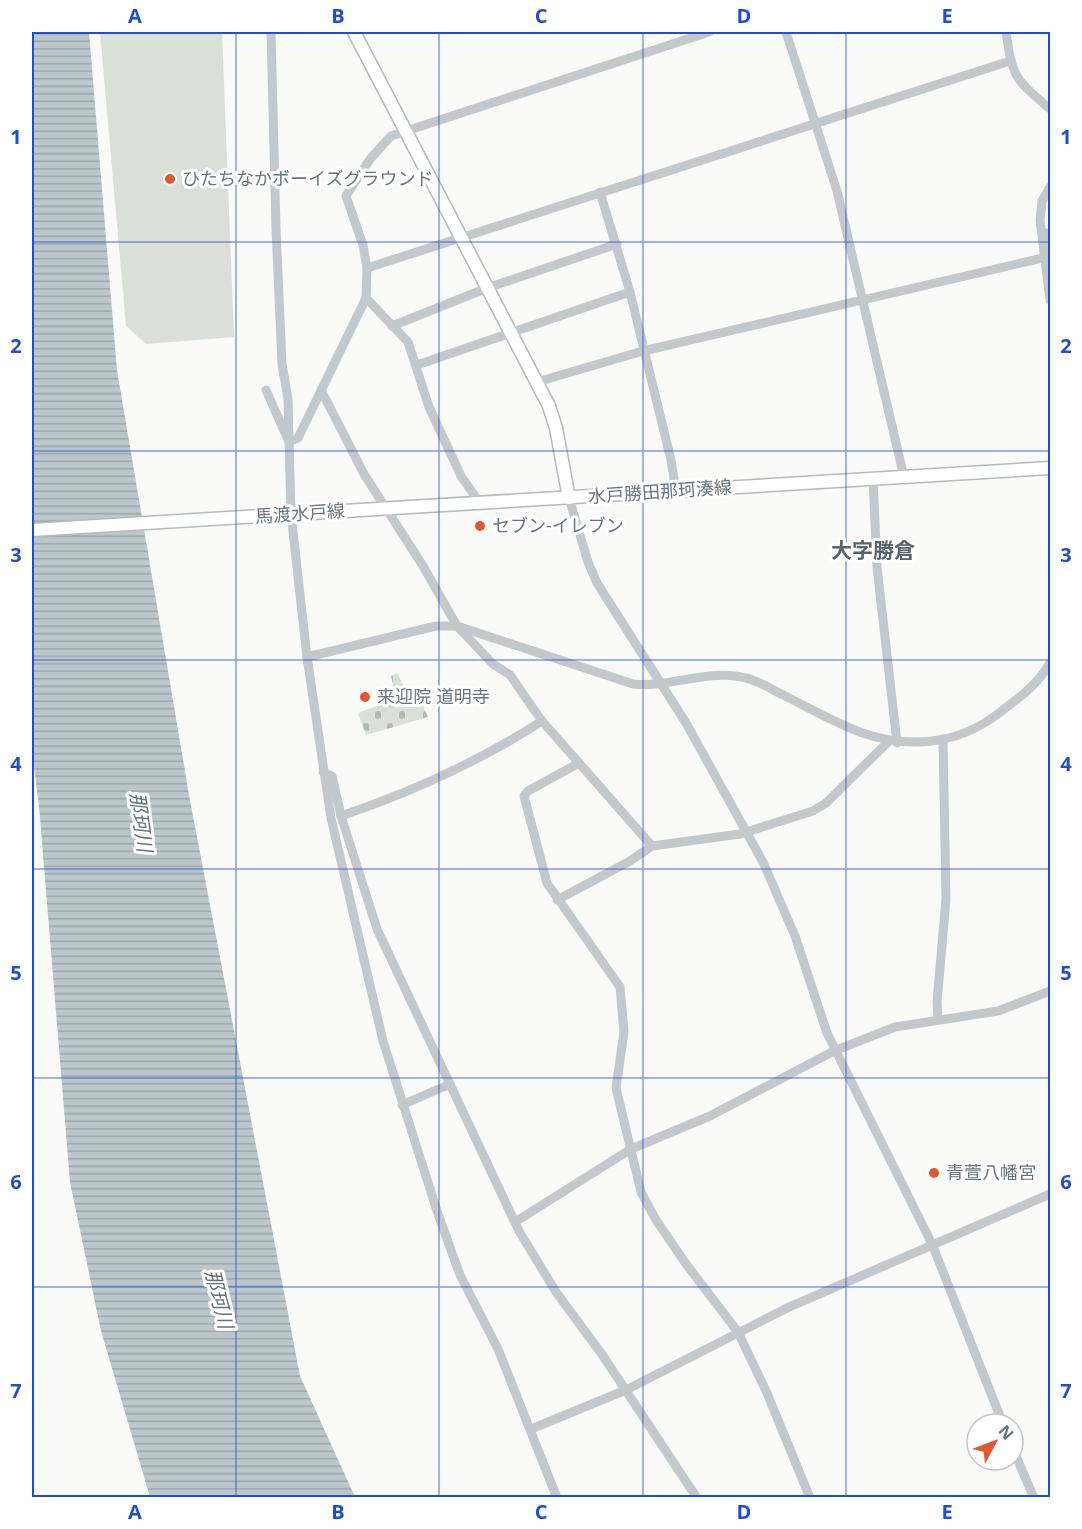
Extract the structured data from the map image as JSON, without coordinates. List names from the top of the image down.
{
  "streets": {
    "main road": ["水戸勝田那珂湊線", "馬渡水戸線"]
  },
  "crossings": [
    ["水戸勝田那珂湊線", "馬渡水戸線"]
  ],
  "districts": ["大字勝倉"],
  "water": ["那珂川"],
  "places": [
    "ひたちなかボーイズグラウンド",
    "セブン-イレブン",
    "来迎院 道明寺",
    "青萱八幡宮"
  ],
  "north": "top right",
  "grid": {
    "columns": [
      "A",
      "B",
      "C",
      "D",
      "E"
    ],
    "rows": [
      "1",
      "2",
      "3",
      "4",
      "5",
      "6",
      "7"
    ]
  }
}
